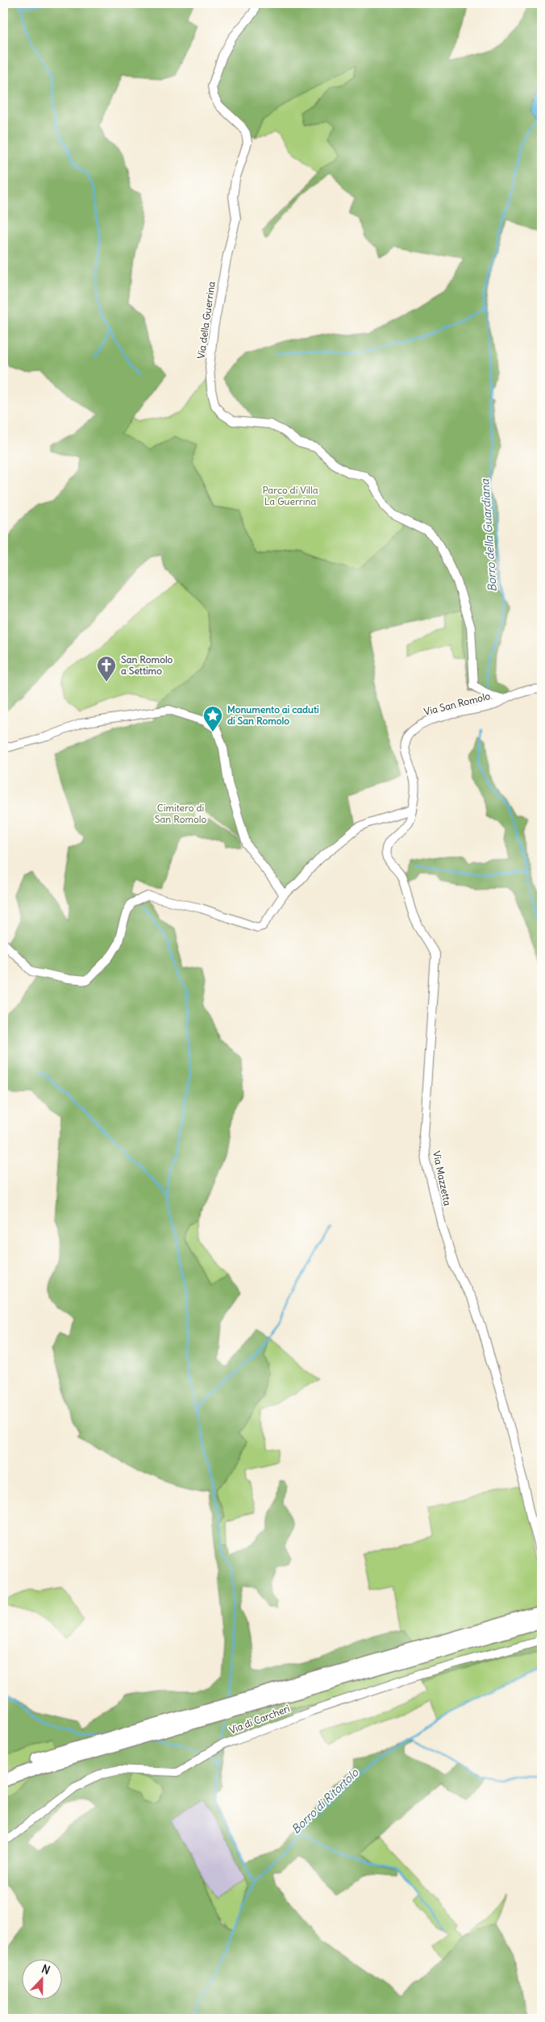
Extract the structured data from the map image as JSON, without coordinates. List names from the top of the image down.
{
  "streets": {
    "street": [
      "Via della Guerrina",
      "Via San Romolo",
      "Via Mazzetta",
      "Via di Carcheri"
    ]
  },
  "crossings": [
    ["Via della Guerrina", "Via San Romolo"],
    ["Via San Romolo", "Via Mazzetta"]
  ],
  "water": ["Borro della Guardiana", "Borro di Ritortolo"],
  "parks": ["Parco di Villa La Guerrina", "Cimitero di San Romolo"],
  "places": {
    "church": ["San Romolo a Settimo"],
    "place": ["Monumento ai caduti di San Romolo"]
  },
  "north": "top"
}
